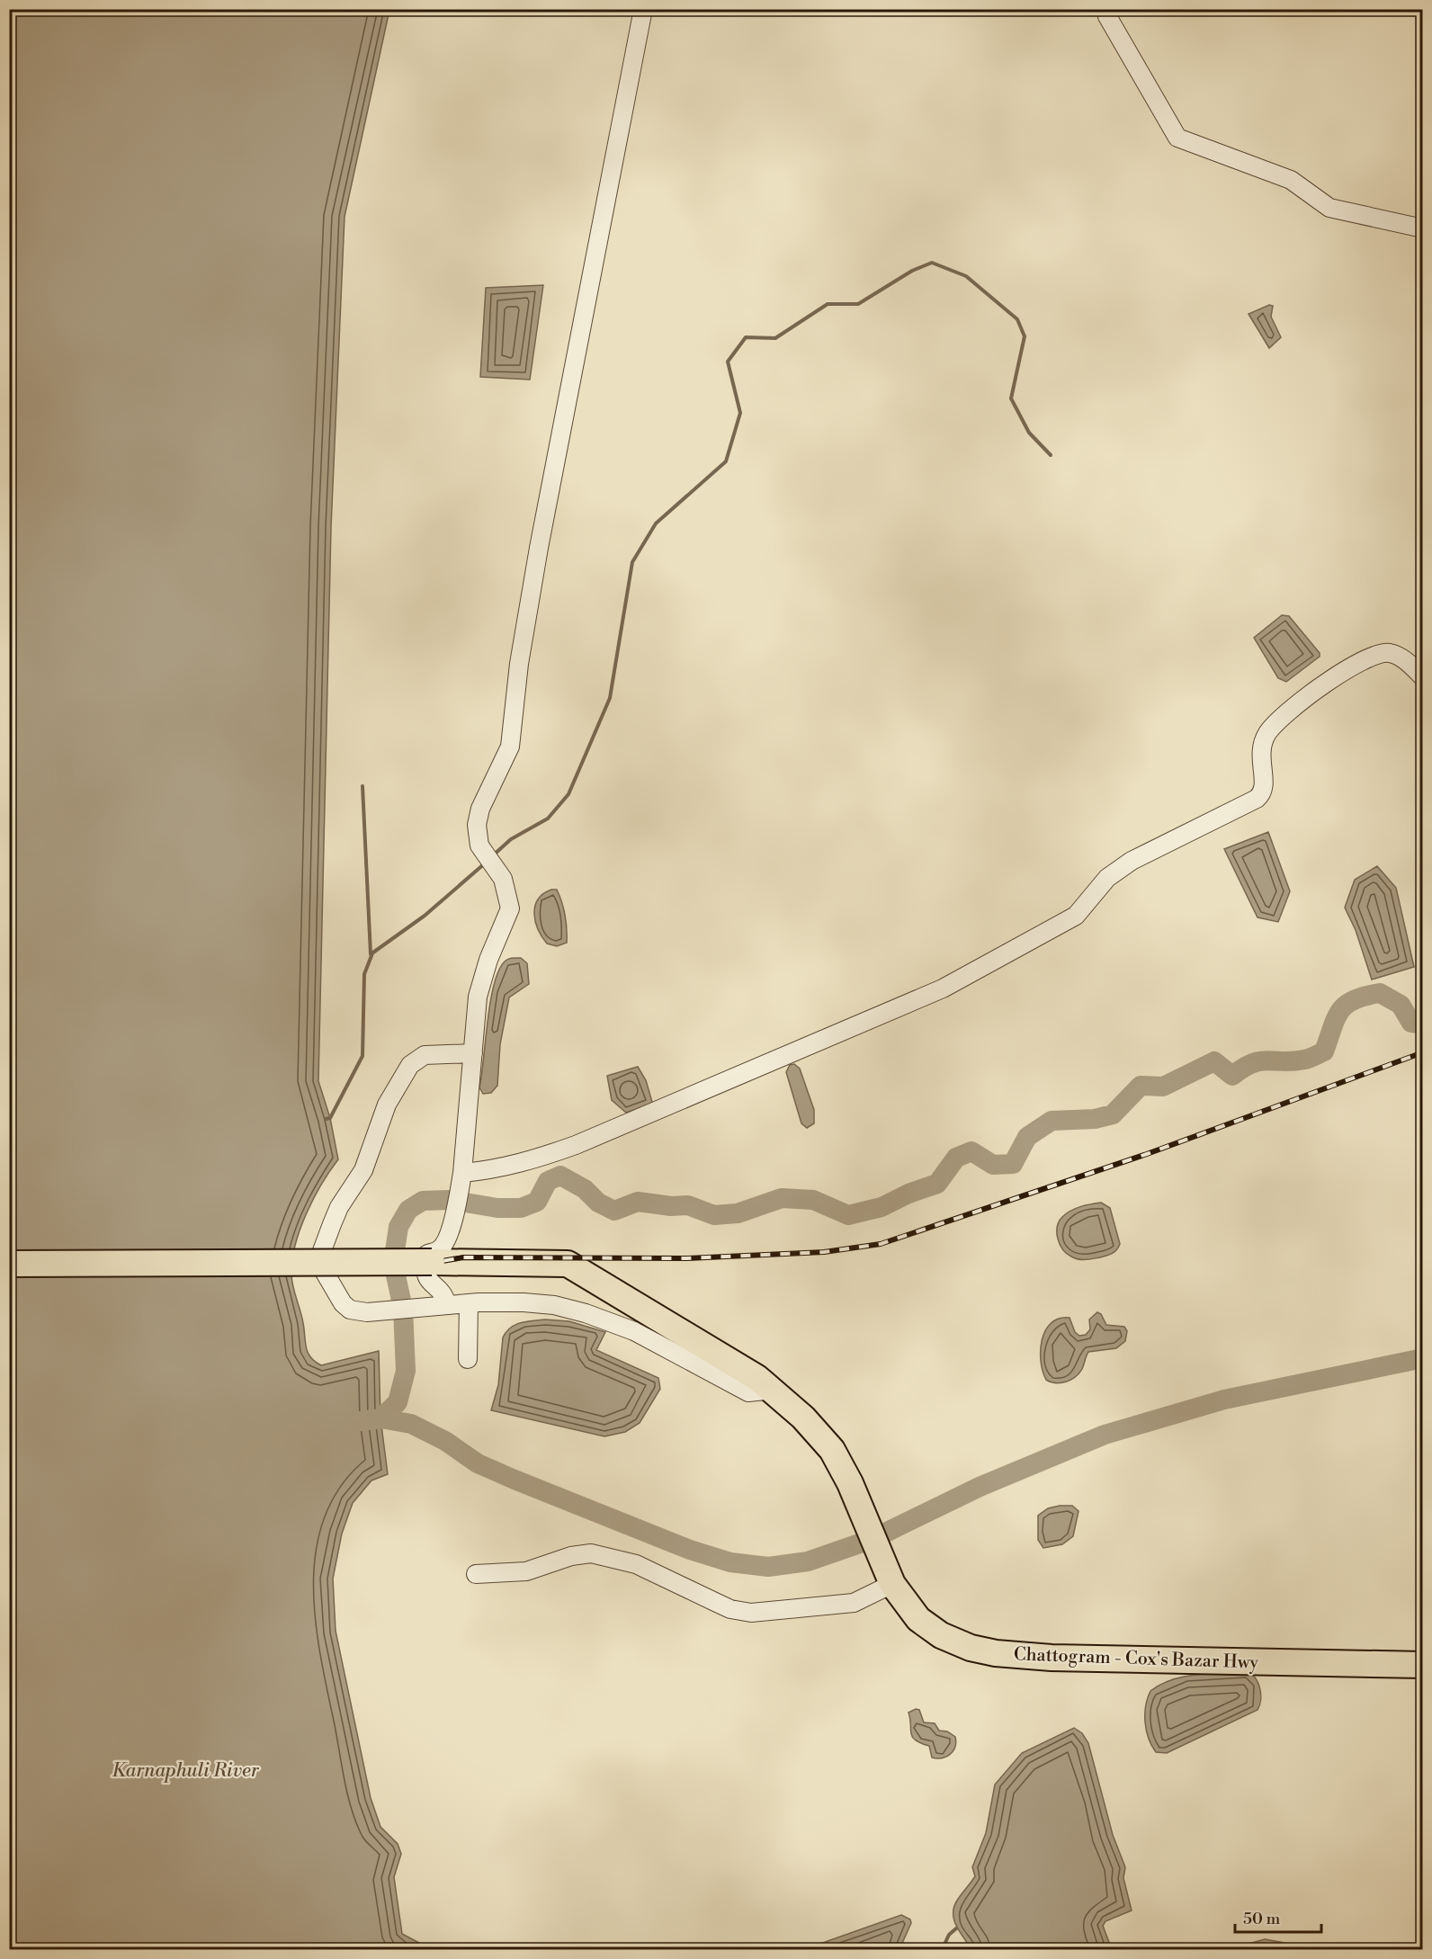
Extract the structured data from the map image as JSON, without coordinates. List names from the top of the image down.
{
  "streets": {
    "highway": ["Chattogram - Cox's Bazar Hwy"]
  },
  "water": ["Karnaphuli River"],
  "scale_bar": "50 m"
}
